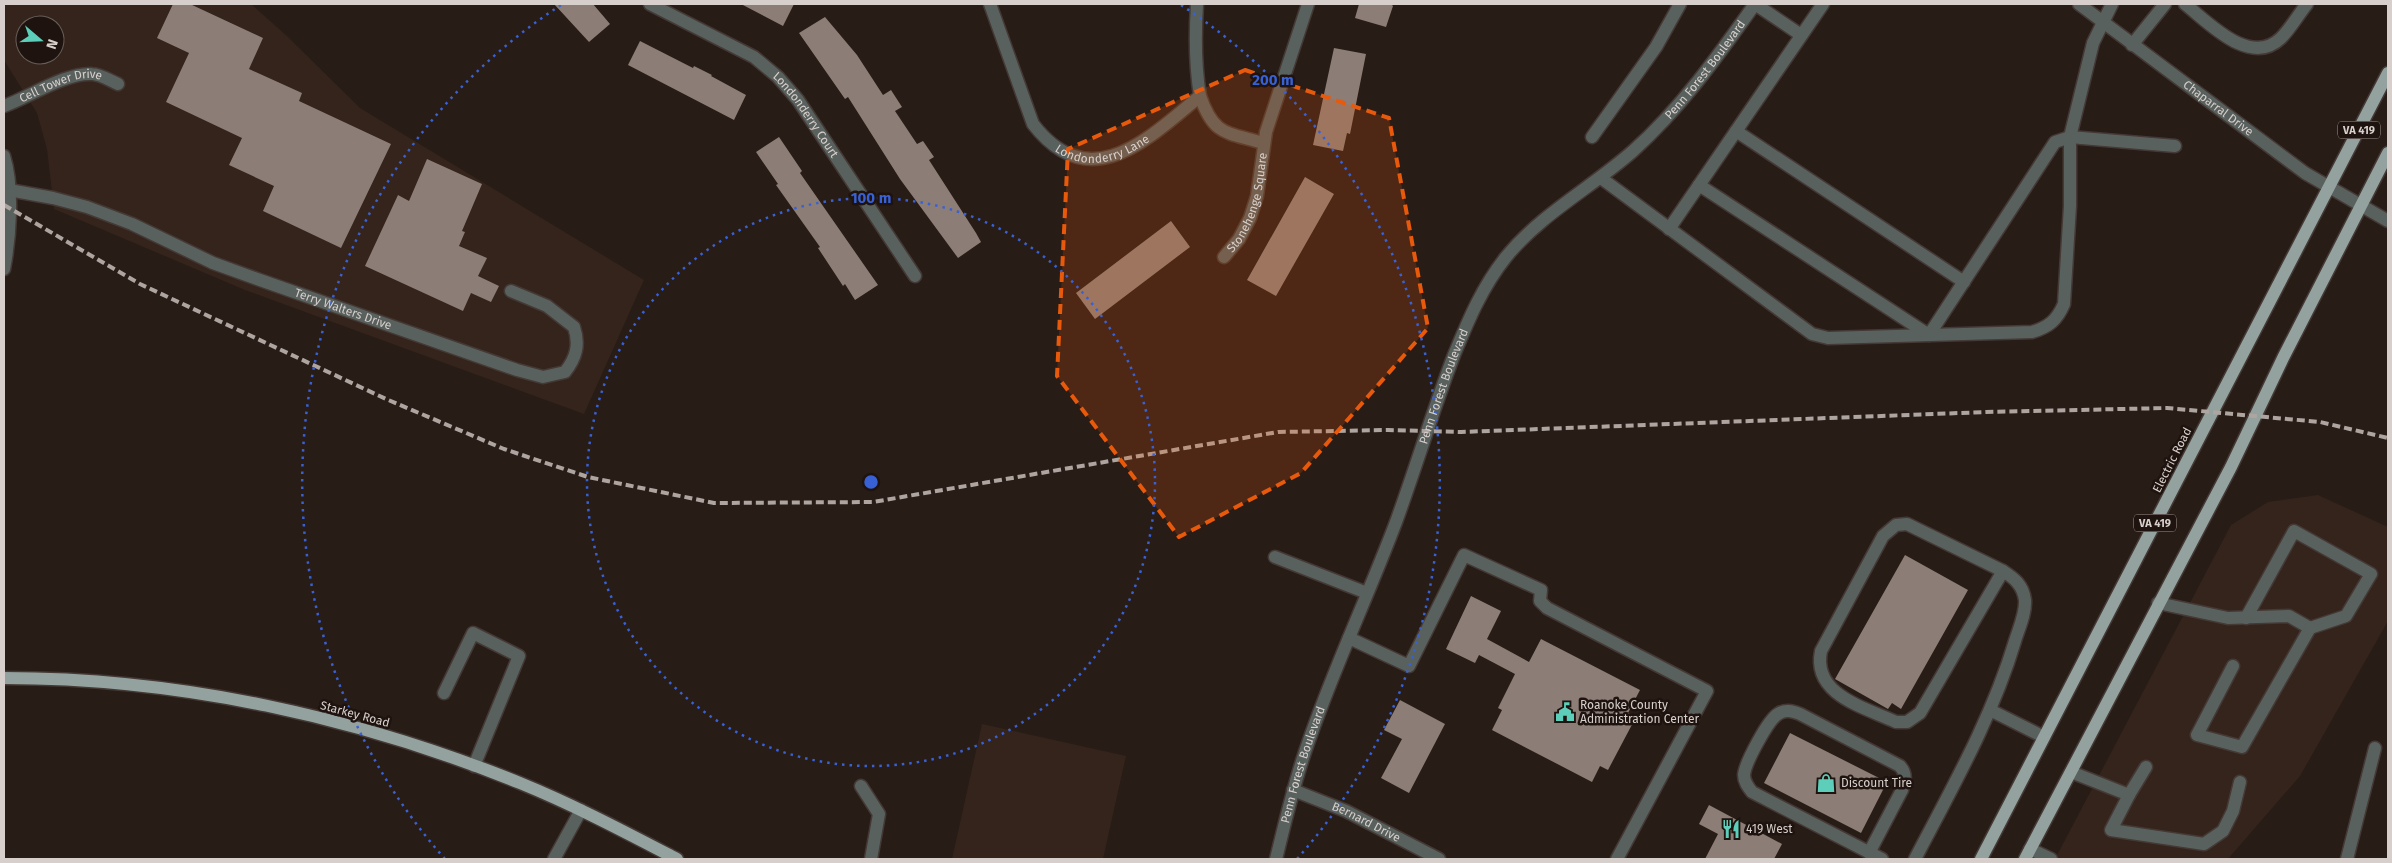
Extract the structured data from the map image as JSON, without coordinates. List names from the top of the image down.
{
  "streets": {
    "main road": ["VA 419", "Electric Road", "Starkey Road"],
    "street": [
      "Penn Forest Boulevard",
      "Cell Tower Drive",
      "Chaparral Drive",
      "Londonderry Court",
      "Londonderry Lane",
      "Stonehenge Square",
      "Terry Walters Drive",
      "Bernard Drive"
    ]
  },
  "crossings": [
    ["Penn Forest Boulevard", "Bernard Drive"],
    ["Chaparral Drive", "VA 419"],
    ["Chaparral Drive", "Electric Road"],
    ["Londonderry Lane", "Stonehenge Square"]
  ],
  "places": {
    "public building": ["Roanoke County Administration Center"],
    "shop": ["Discount Tire"],
    "restaurant": ["419 West"]
  },
  "north": "right",
  "rings": ["200 m", "100 m"]
}
